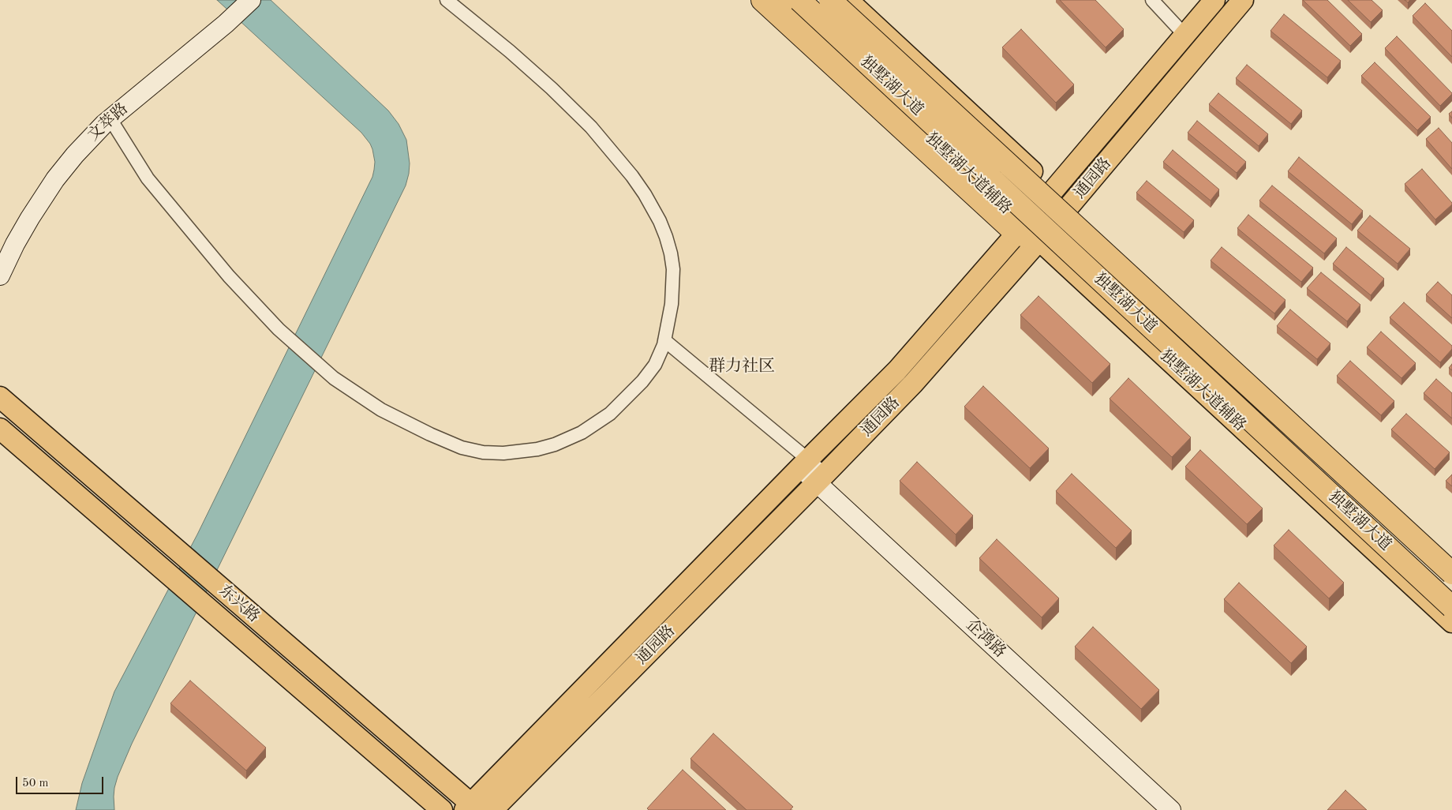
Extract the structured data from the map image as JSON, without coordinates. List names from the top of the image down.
{
  "streets": {
    "highway": ["独墅湖大道"],
    "main road": ["独墅湖大道辅路", "通园路", "东兴路"],
    "street": ["文萃路", "企鸿路"]
  },
  "crossings": [
    ["独墅湖大道辅路", "通园路"],
    ["通园路", "东兴路"],
    ["通园路", "企鸿路"]
  ],
  "districts": ["群力社区"],
  "scale_bar": "50 m"
}
